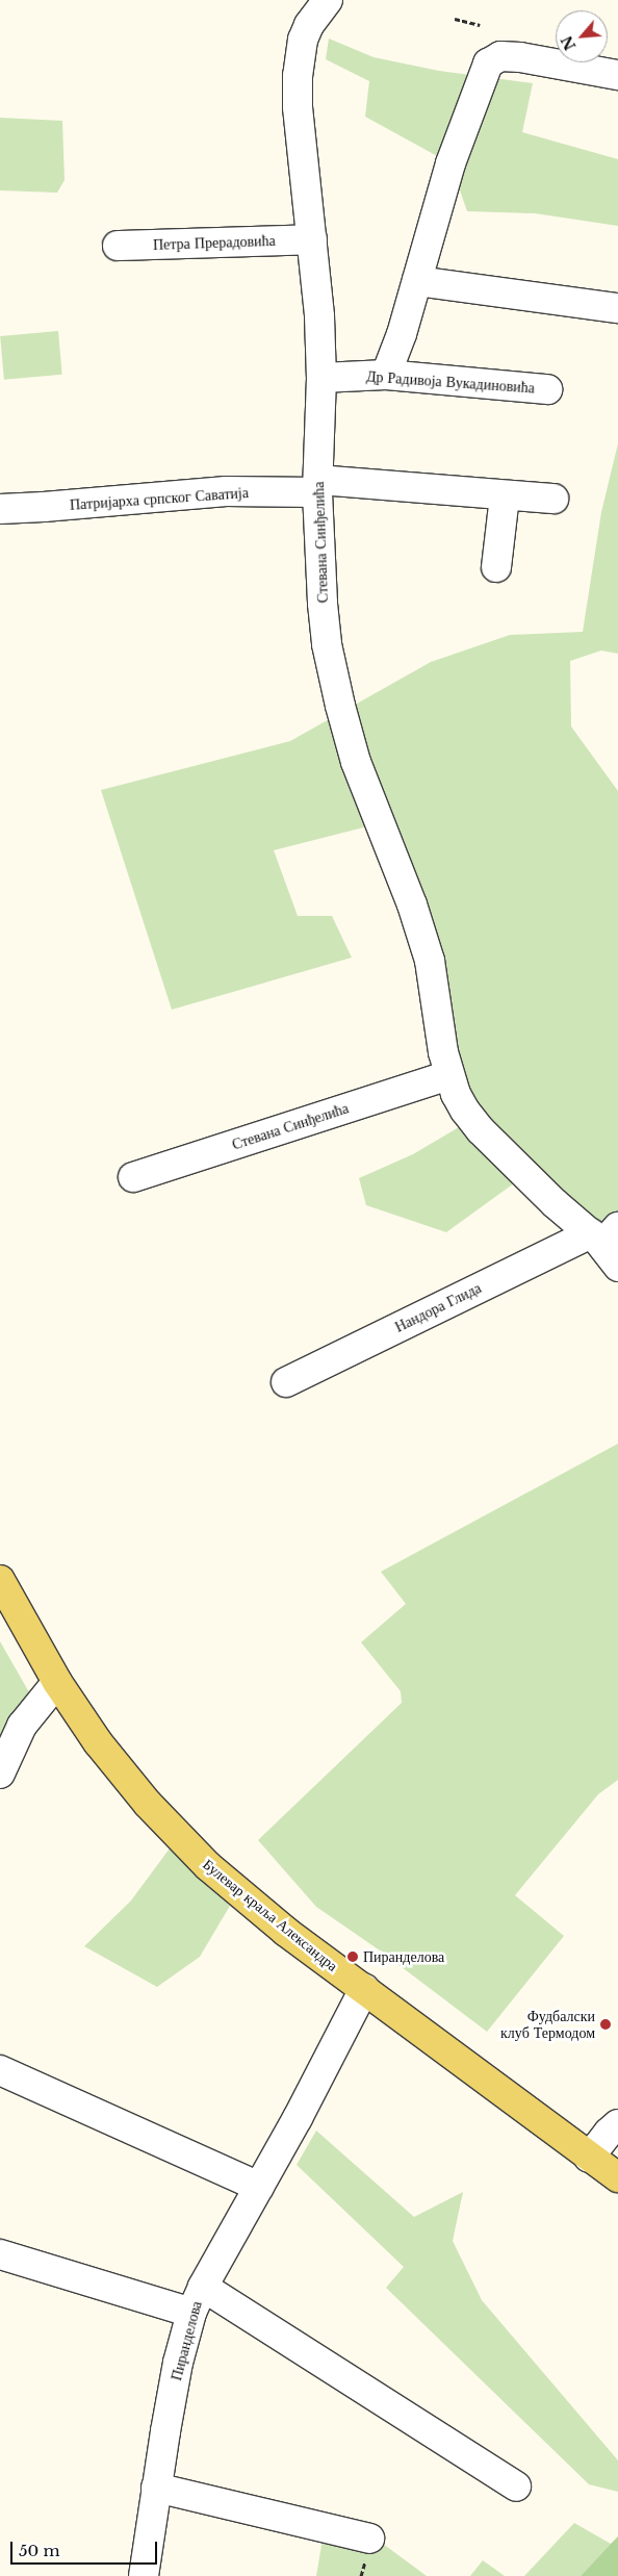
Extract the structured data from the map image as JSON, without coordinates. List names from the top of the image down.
{
  "streets": {
    "main road": ["Булевар краља Александра"],
    "street": [
      "Петра Прерадовића",
      "Др Радивоја Вукадиновића",
      "Патријарха српског Саватија",
      "Стевана Синђелића",
      "Нандора Глида",
      "Пиранделова"
    ]
  },
  "crossings": [
    ["Петра Прерадовића", "Стевана Синђелића"],
    ["Др Радивоја Вукадиновића", "Стевана Синђелића"],
    ["Патријарха српског Саватија", "Стевана Синђелића"],
    ["Стевана Синђелића", "Нандора Глида"],
    ["Булевар краља Александра", "Пиранделова"]
  ],
  "places": ["Пиранделова", "Фудбалски клуб Термодом"],
  "scale_bar": "50 m",
  "north": "bottom left"
}
